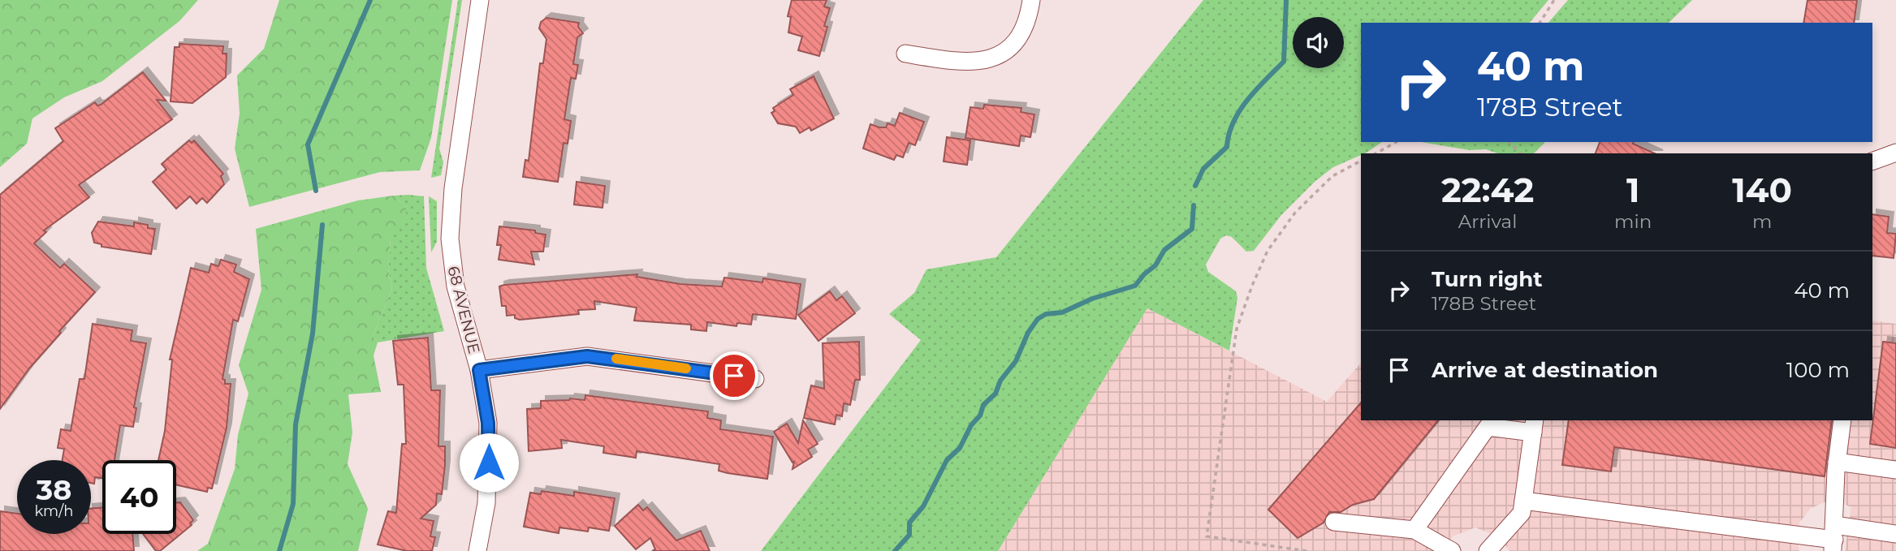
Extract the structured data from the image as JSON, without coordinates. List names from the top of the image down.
{
  "streets": {
    "street": ["68 AVENUE"]
  },
  "page": {
    "turn": ["40 m", "178B Street"],
    "eta": [
      "22:42",
      "Arrival",
      "1",
      "min",
      "140",
      "m"
    ],
    "list": [
      {
        "name": "Turn right",
        "note": "178B Street",
        "value": "40 m"
      },
      {
        "name": "Arrive at destination",
        "value": "100 m"
      }
    ],
    "speed": "38 km/h",
    "limit": "40"
  }
}
